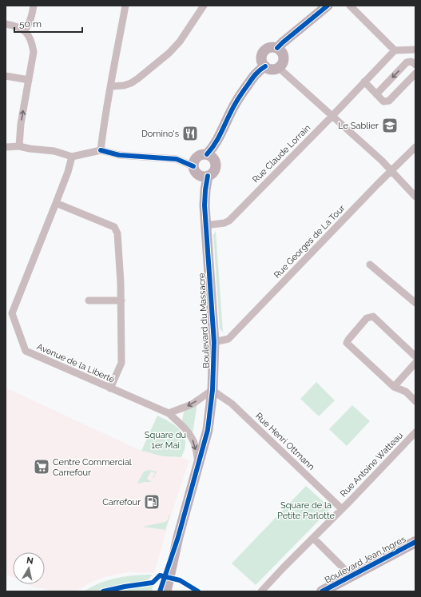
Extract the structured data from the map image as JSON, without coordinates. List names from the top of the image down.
{
  "streets": {
    "main road": ["Boulevard du Massacre", "Boulevard Jean Ingres"],
    "street": [
      "Rue Claude Lorrain",
      "Rue Georges de La Tour",
      "Avenue de la Liberté",
      "Rue Henri Ottmann",
      "Rue Antoine Watteau"
    ]
  },
  "crossings": [
    ["Rue Claude Lorrain", "Boulevard du Massacre"],
    ["Rue Georges de La Tour", "Boulevard du Massacre"],
    ["Boulevard du Massacre", "Avenue de la Liberté"],
    ["Boulevard du Massacre", "Rue Henri Ottmann"],
    ["Rue Henri Ottmann", "Rue Antoine Watteau"]
  ],
  "parks": ["Square du 1er Mai", "Square de la Petite Parlotte"],
  "places": {
    "school or university": ["Le Sablier"],
    "restaurant": ["Domino's"],
    "supermarket": ["Centre Commercial Carrefour"],
    "fuel station": ["Carrefour"]
  },
  "scale_bar": "50 m",
  "north": "top"
}
